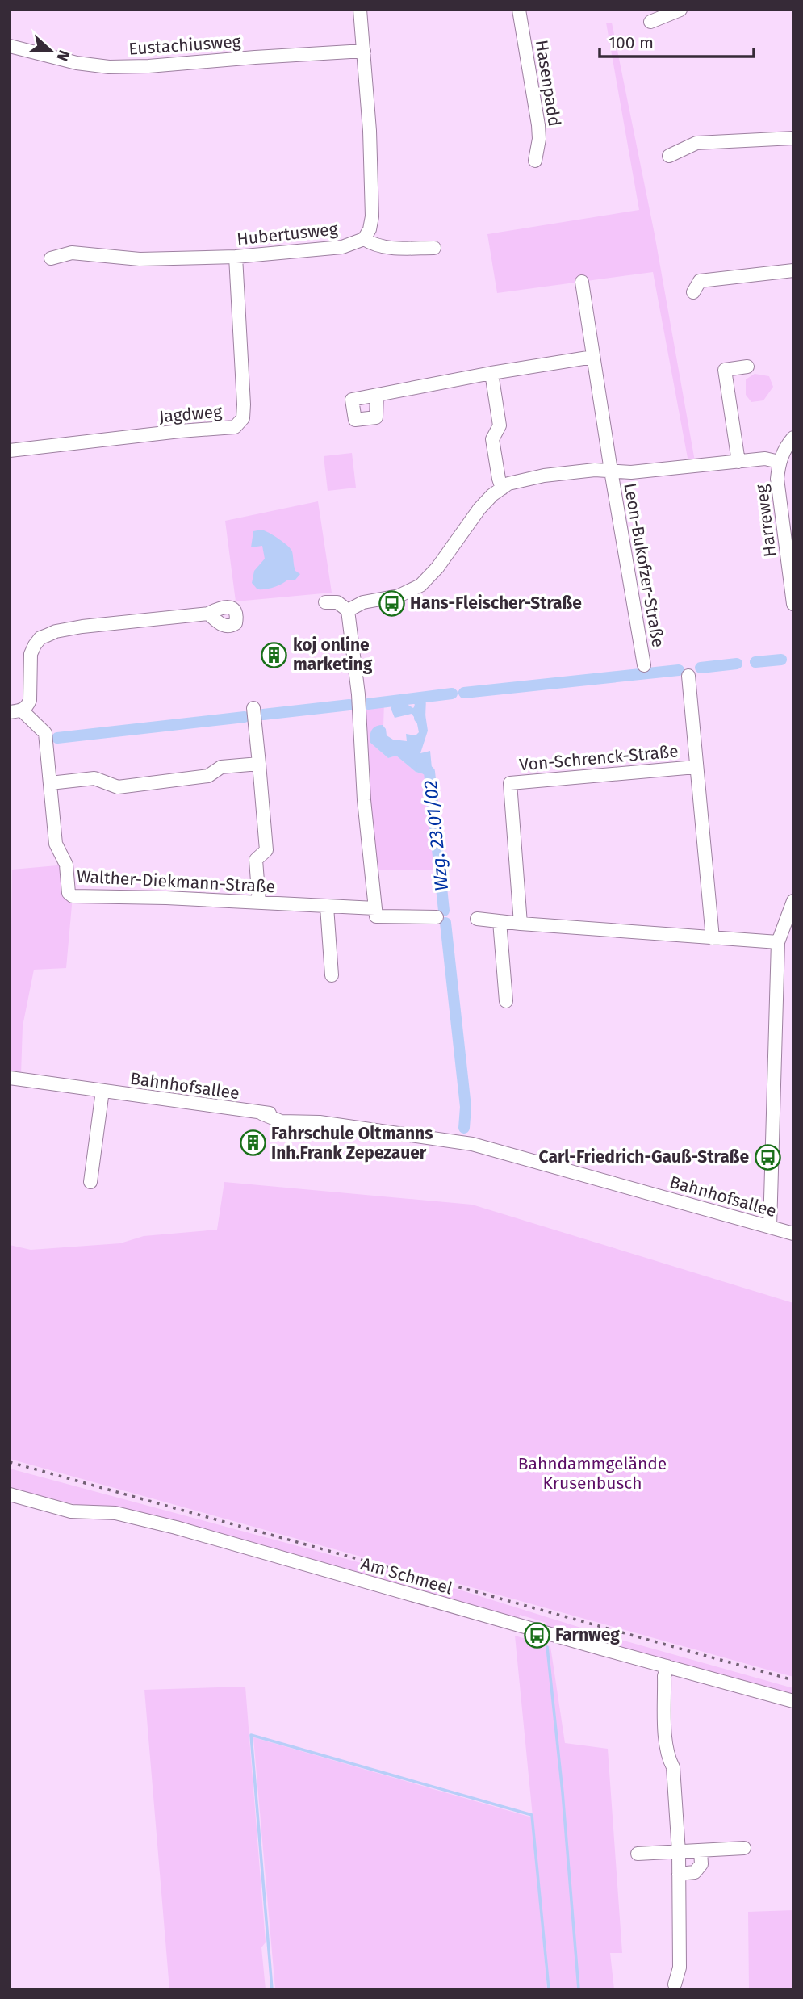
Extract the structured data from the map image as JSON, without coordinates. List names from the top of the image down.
{
  "streets": {
    "street": [
      "Eustachiusweg",
      "Hasenpadd",
      "Hubertusweg",
      "Jagdweg",
      "Harreweg",
      "Leon-Bukofzer-Straße",
      "Von-Schrenck-Straße",
      "Walther-Diekmann-Straße",
      "Bahnhofsallee",
      "Am Schmeel"
    ]
  },
  "crossings": [
    ["Eustachiusweg", "Hubertusweg"],
    ["Hubertusweg", "Jagdweg"]
  ],
  "water": ["Wzg. 23.01/02"],
  "parks": ["Bahndammgelände Krusenbusch"],
  "places": {
    "bus stop": ["Hans-Fleischer-Straße", "Carl-Friedrich-Gauß-Straße", "Farnweg"],
    "building": ["koj online marketing", "Fahrschule Oltmanns Inh.Frank Zepezauer"]
  },
  "scale_bar": "100 m",
  "north": "right"
}
